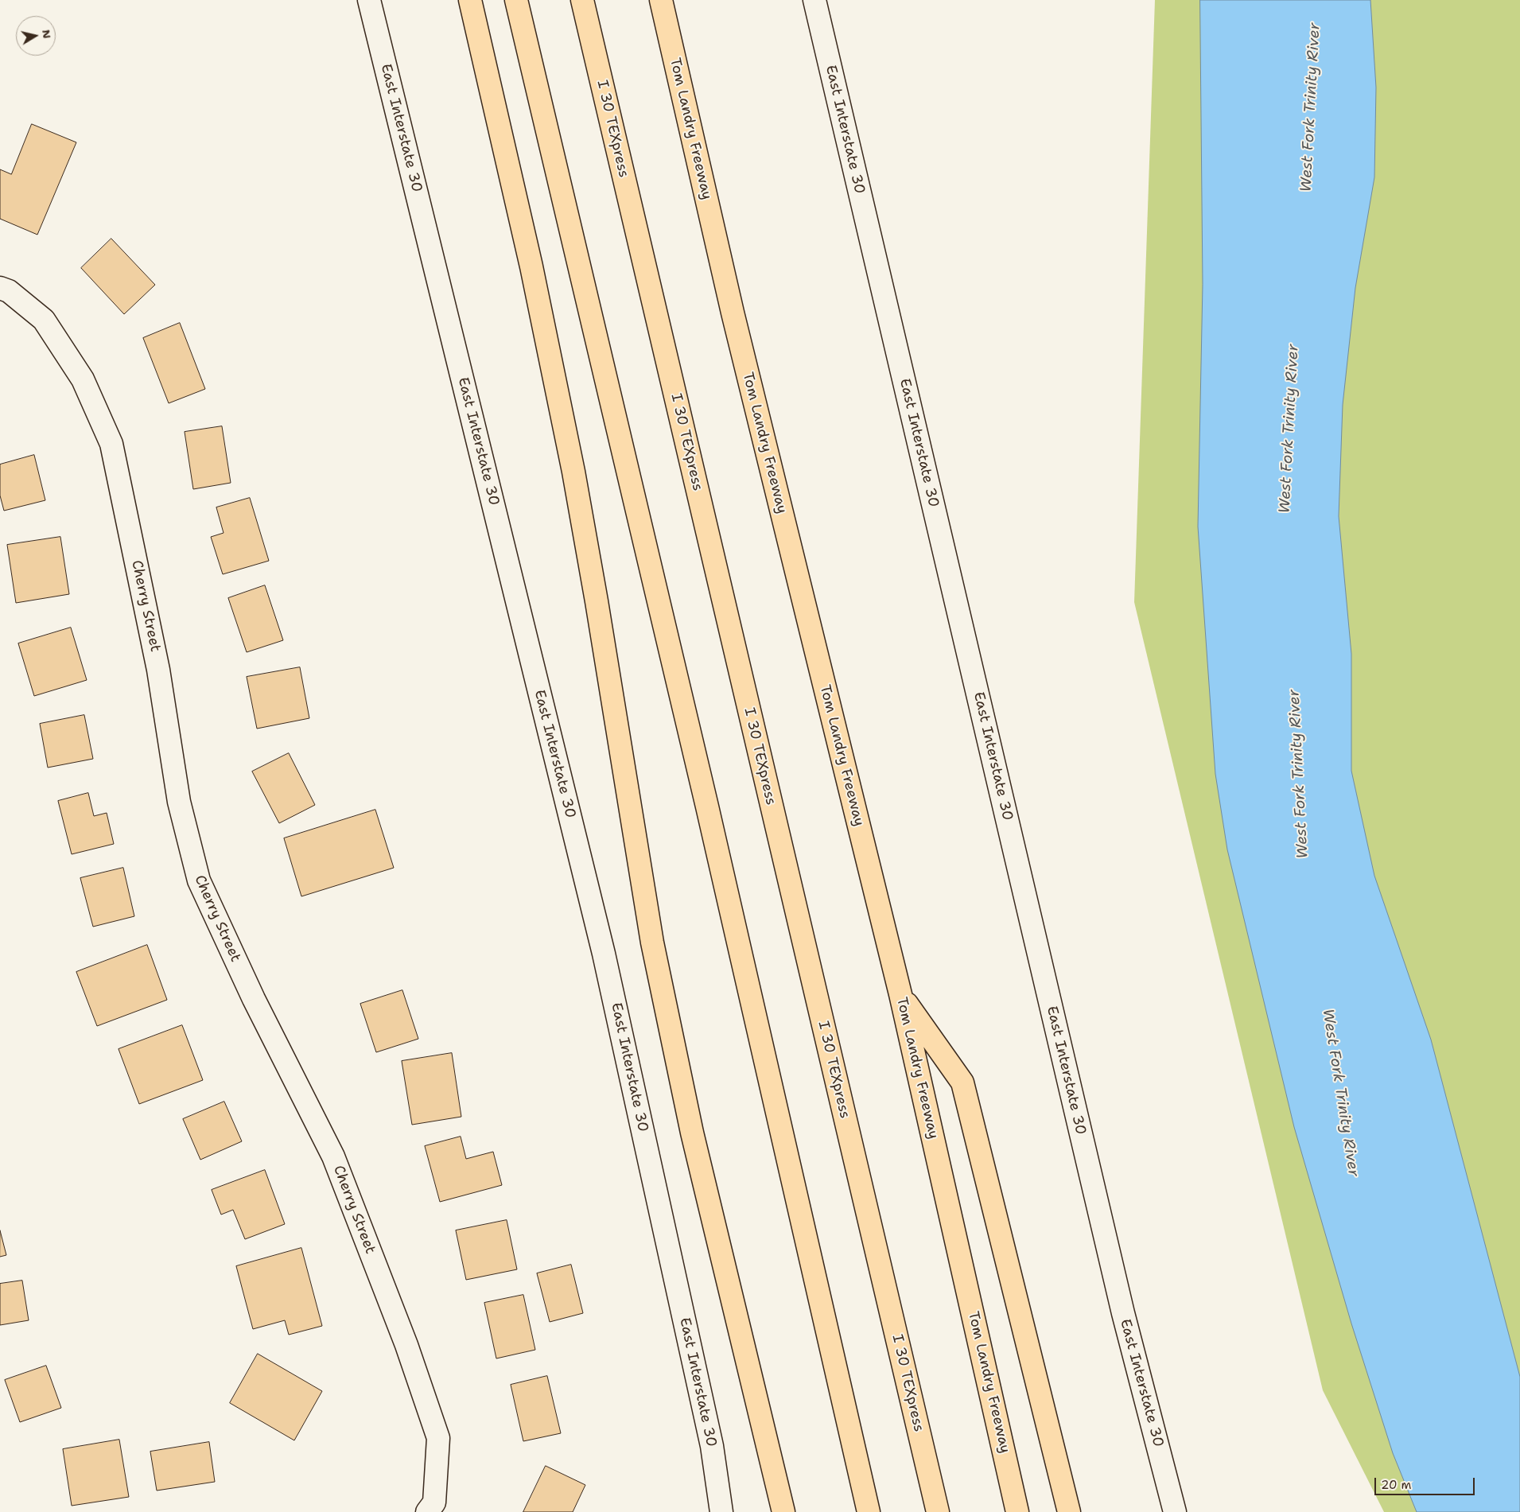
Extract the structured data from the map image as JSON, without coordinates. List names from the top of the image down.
{
  "streets": {
    "highway": ["I 30 TEXpress", "Tom Landry Freeway"],
    "main road": ["East Interstate 30", "Cherry Street"]
  },
  "water": ["West Fork Trinity River"],
  "scale_bar": "20 m",
  "north": "right"
}
